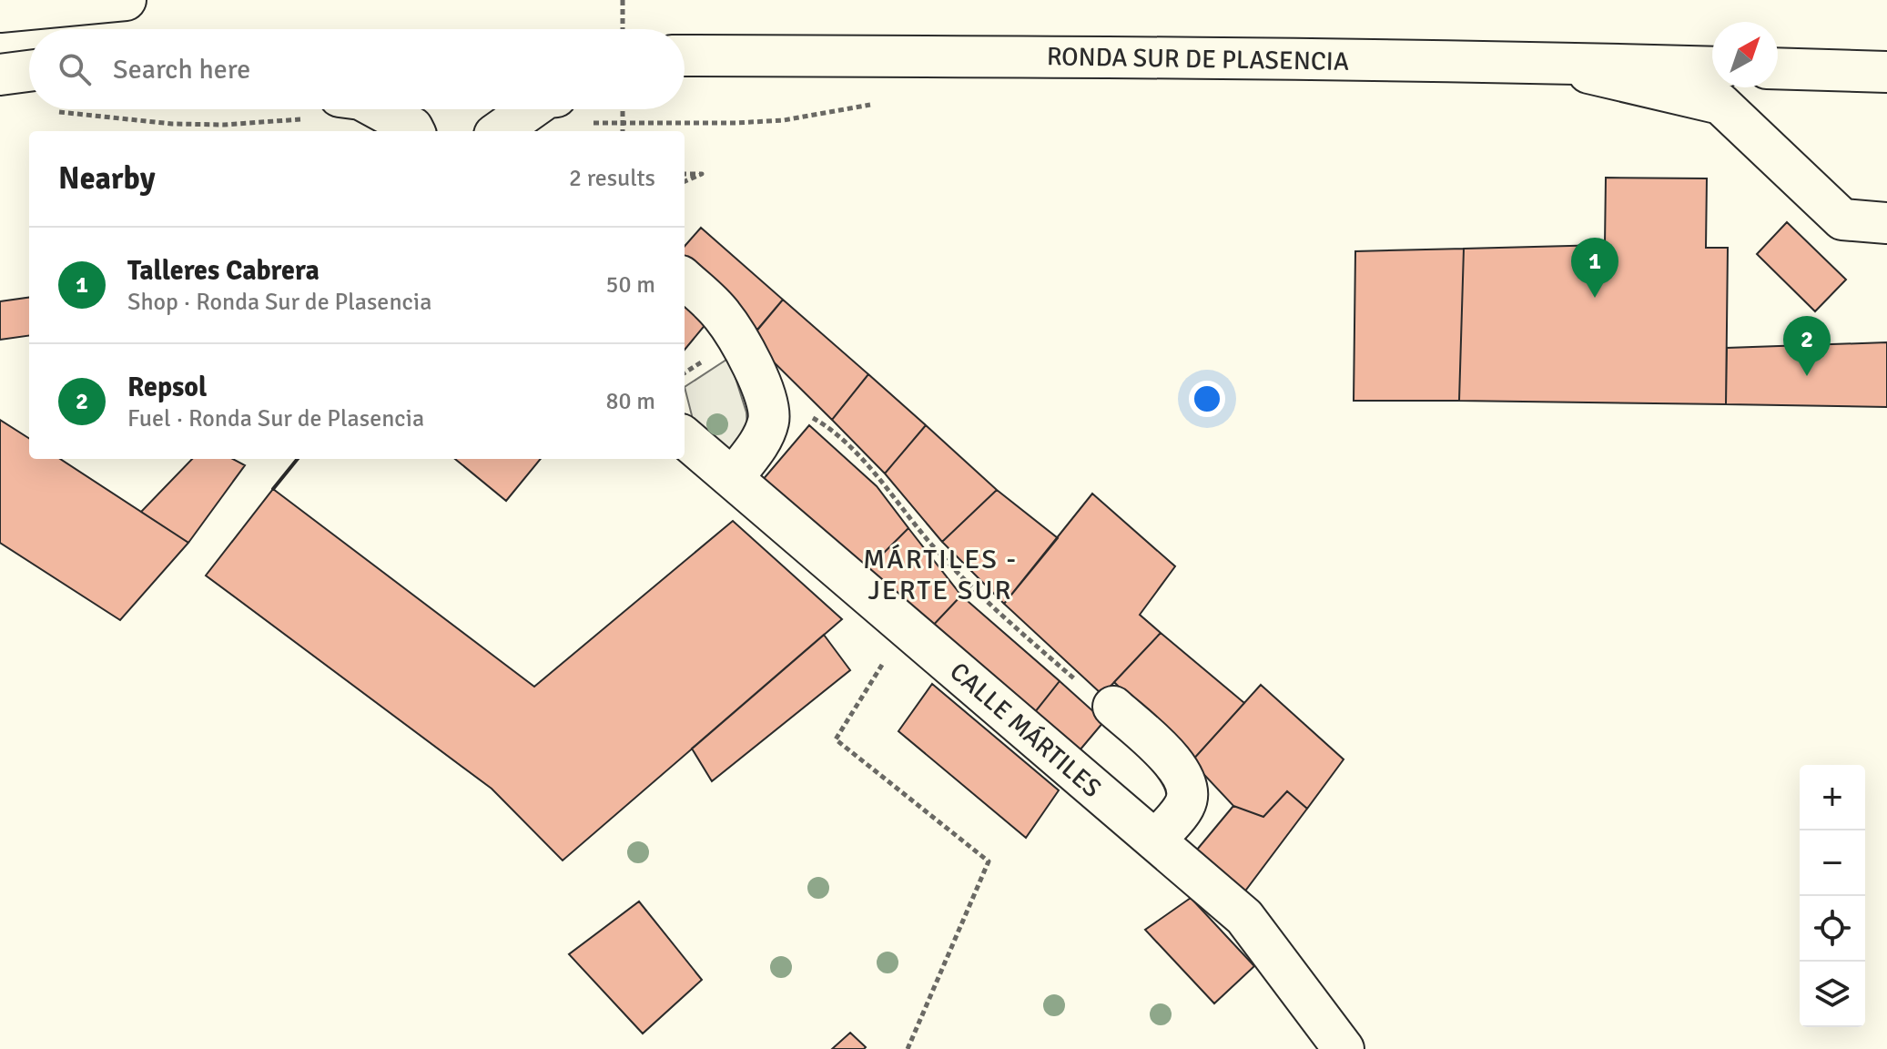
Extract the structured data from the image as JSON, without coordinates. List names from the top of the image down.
{
  "streets": {
    "main road": ["RONDA SUR DE PLASENCIA", "CALLE MÁRTILES"]
  },
  "districts": ["MÁRTILES - JERTE SUR"],
  "north": "top right",
  "page": {
    "search": "Search here",
    "heading": ["Nearby", "2 results"],
    "list": [
      {
        "mark": "1",
        "name": "Talleres Cabrera",
        "note": "Shop · Ronda Sur de Plasencia",
        "value": "50 m"
      },
      {
        "mark": "2",
        "name": "Repsol",
        "note": "Fuel · Ronda Sur de Plasencia",
        "value": "80 m"
      }
    ],
    "pins": ["1", "2"],
    "map_buttons": ["+", "−"]
  }
}
